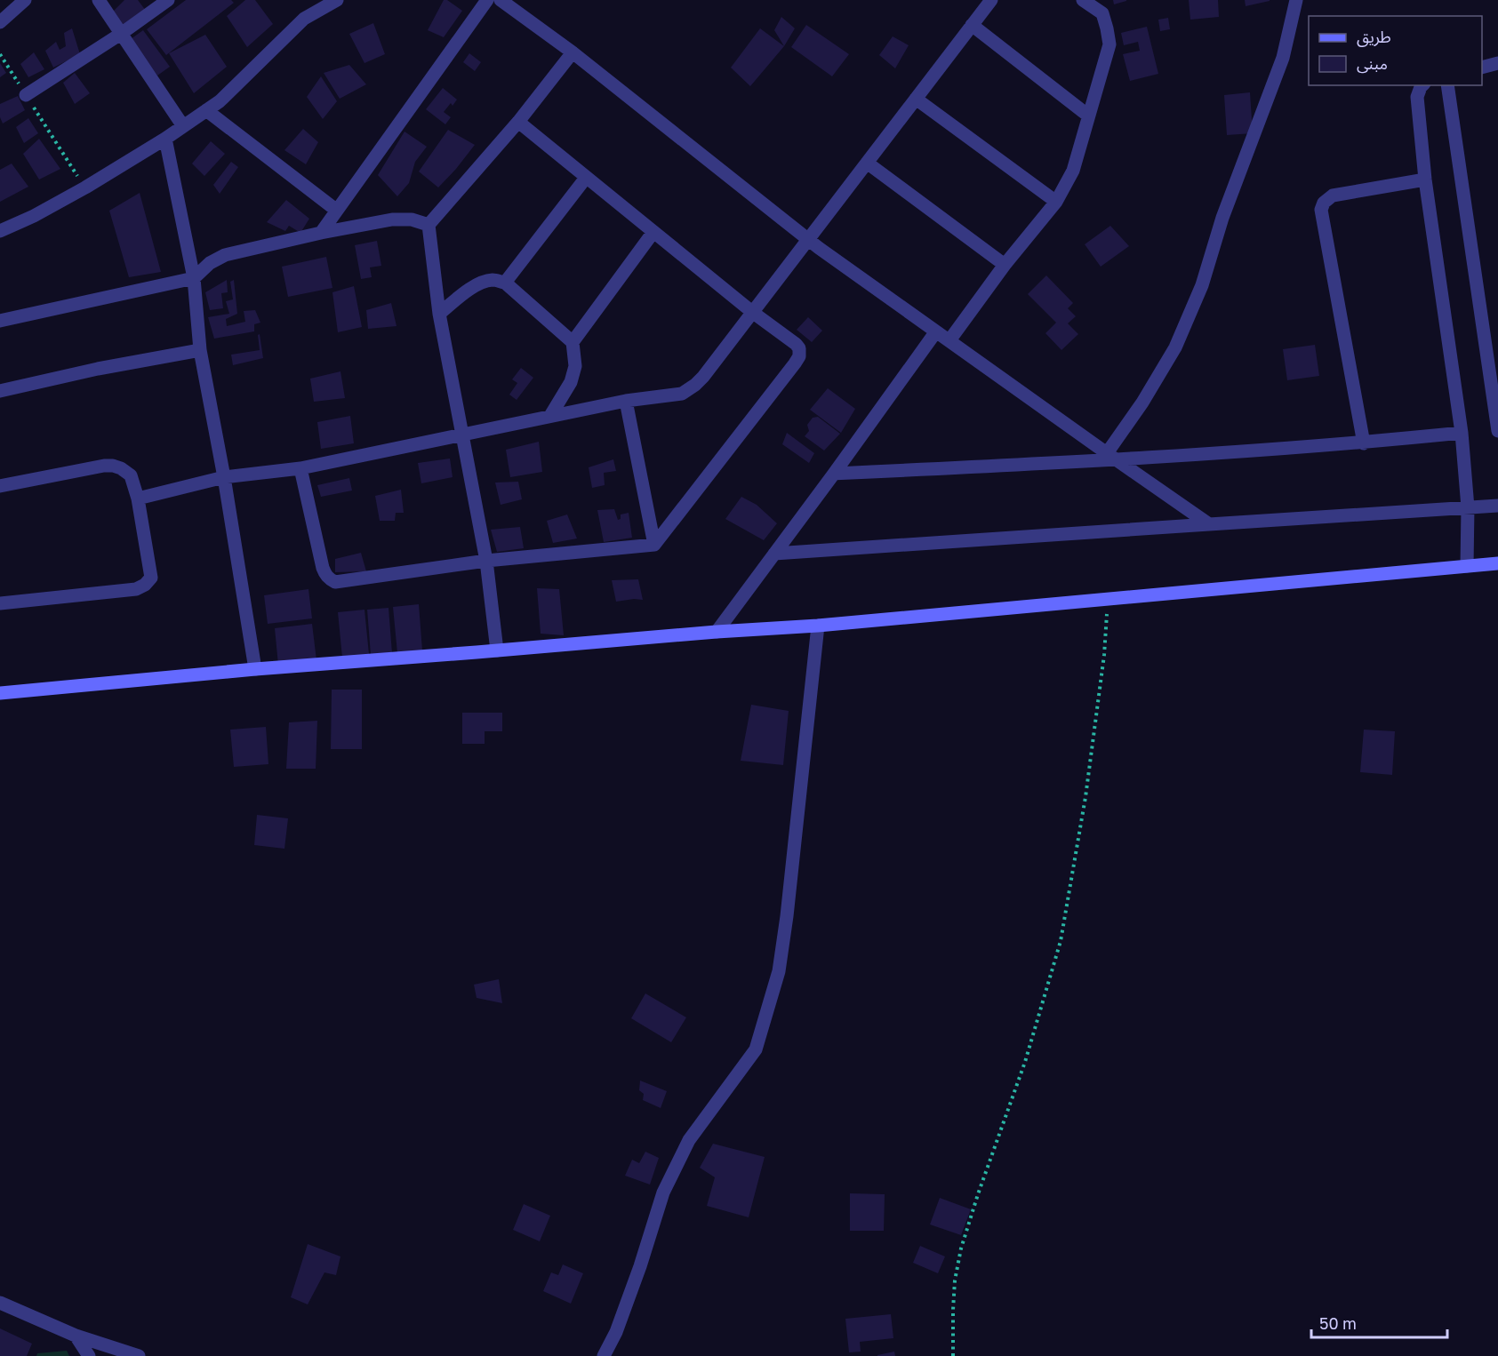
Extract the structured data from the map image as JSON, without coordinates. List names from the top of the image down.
{
  "legend": ["طريق", "مبنى"],
  "scale_bar": "50 m"
}
